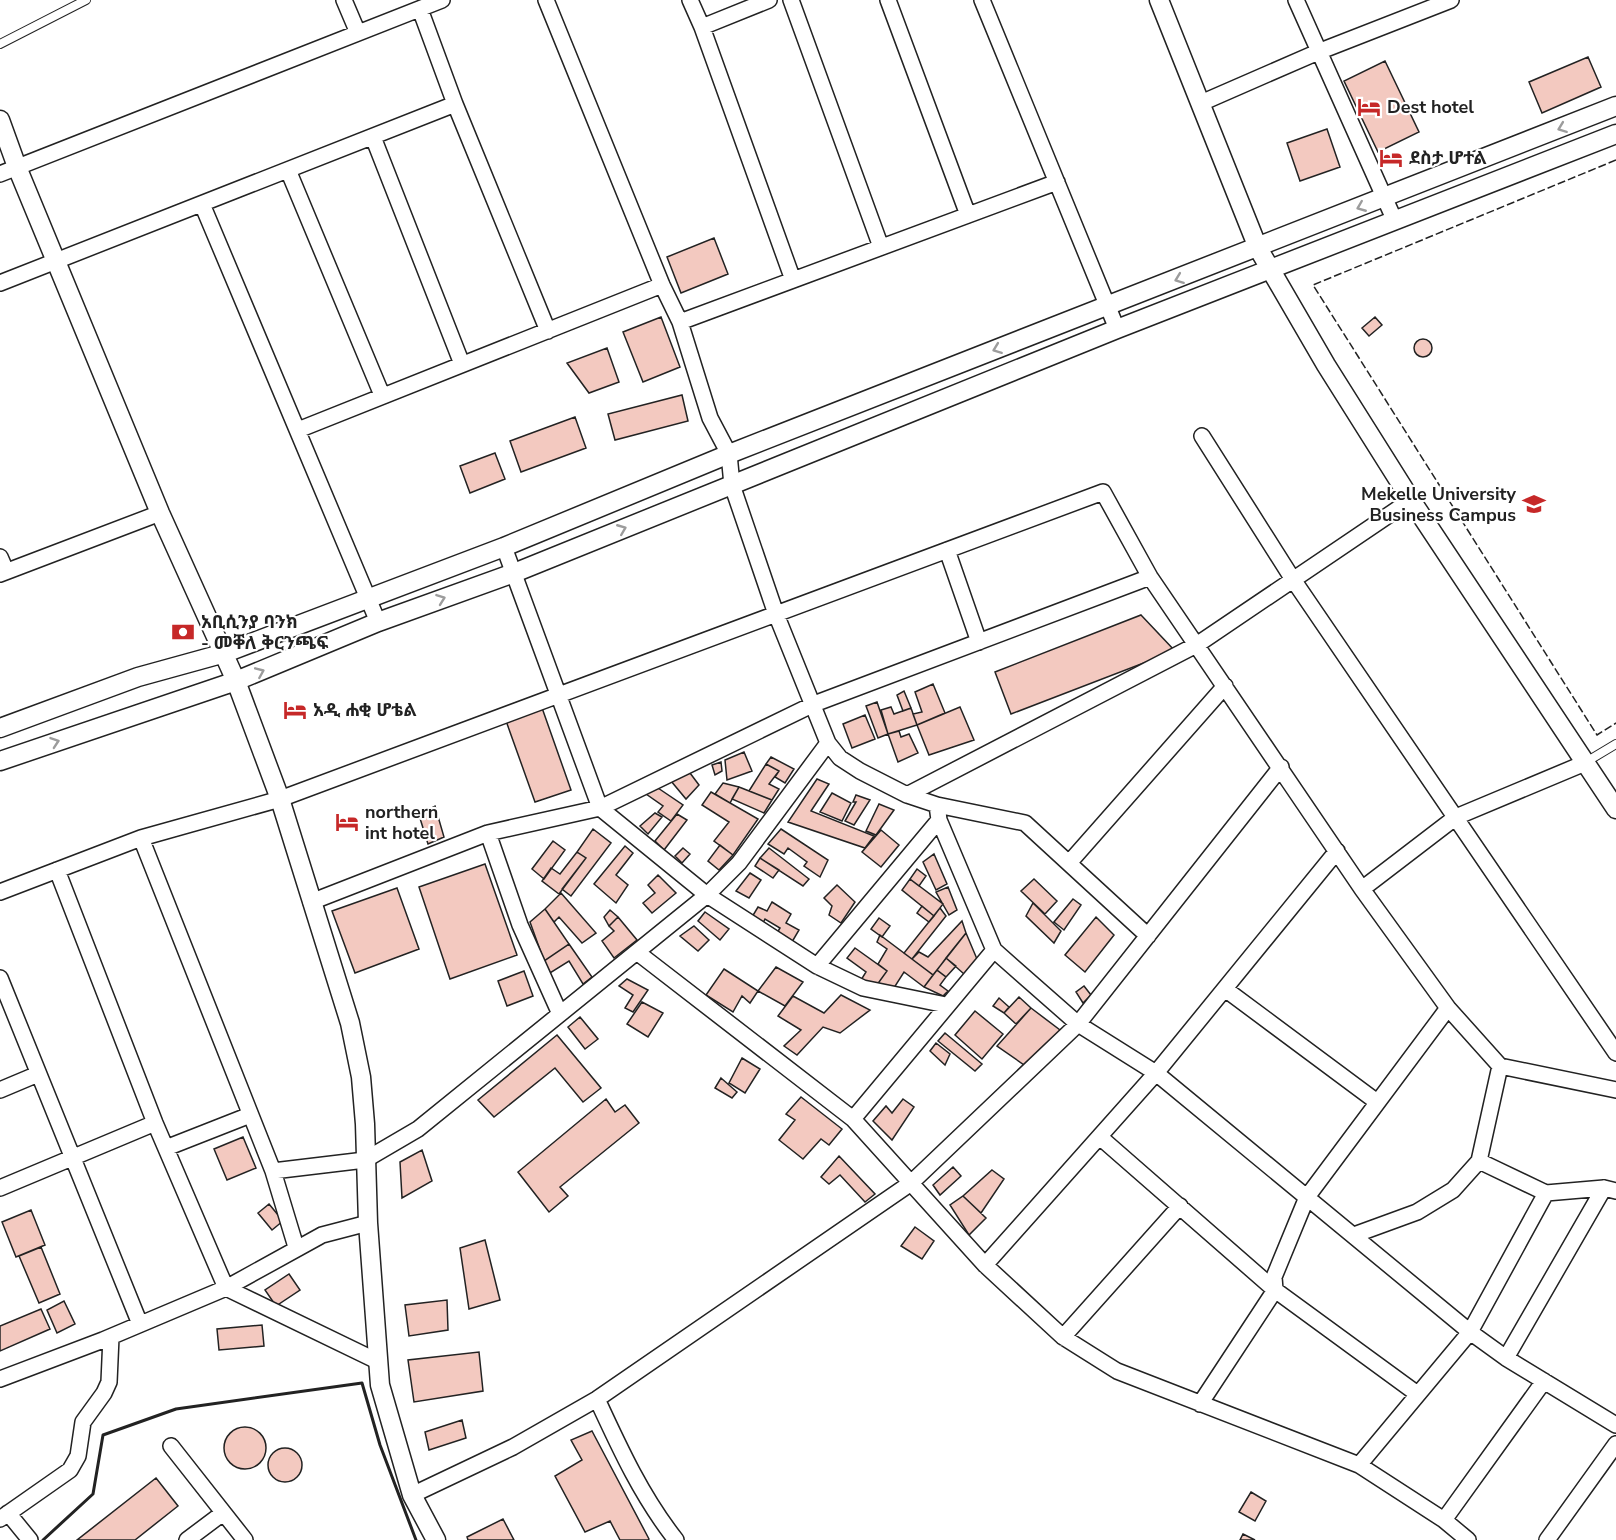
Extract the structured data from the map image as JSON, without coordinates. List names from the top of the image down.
{
  "places": {
    "hotel": [
      "Dest hotel",
      "ደስታ ሆተል",
      "አዲ ሐቂ ሆቴል",
      "northern int hotel"
    ],
    "school or university": ["Mekelle University Business Campus"],
    "bank": ["አቢሲንያ ባንክ - መቐለ ቅርንጫፍ"]
  }
}
